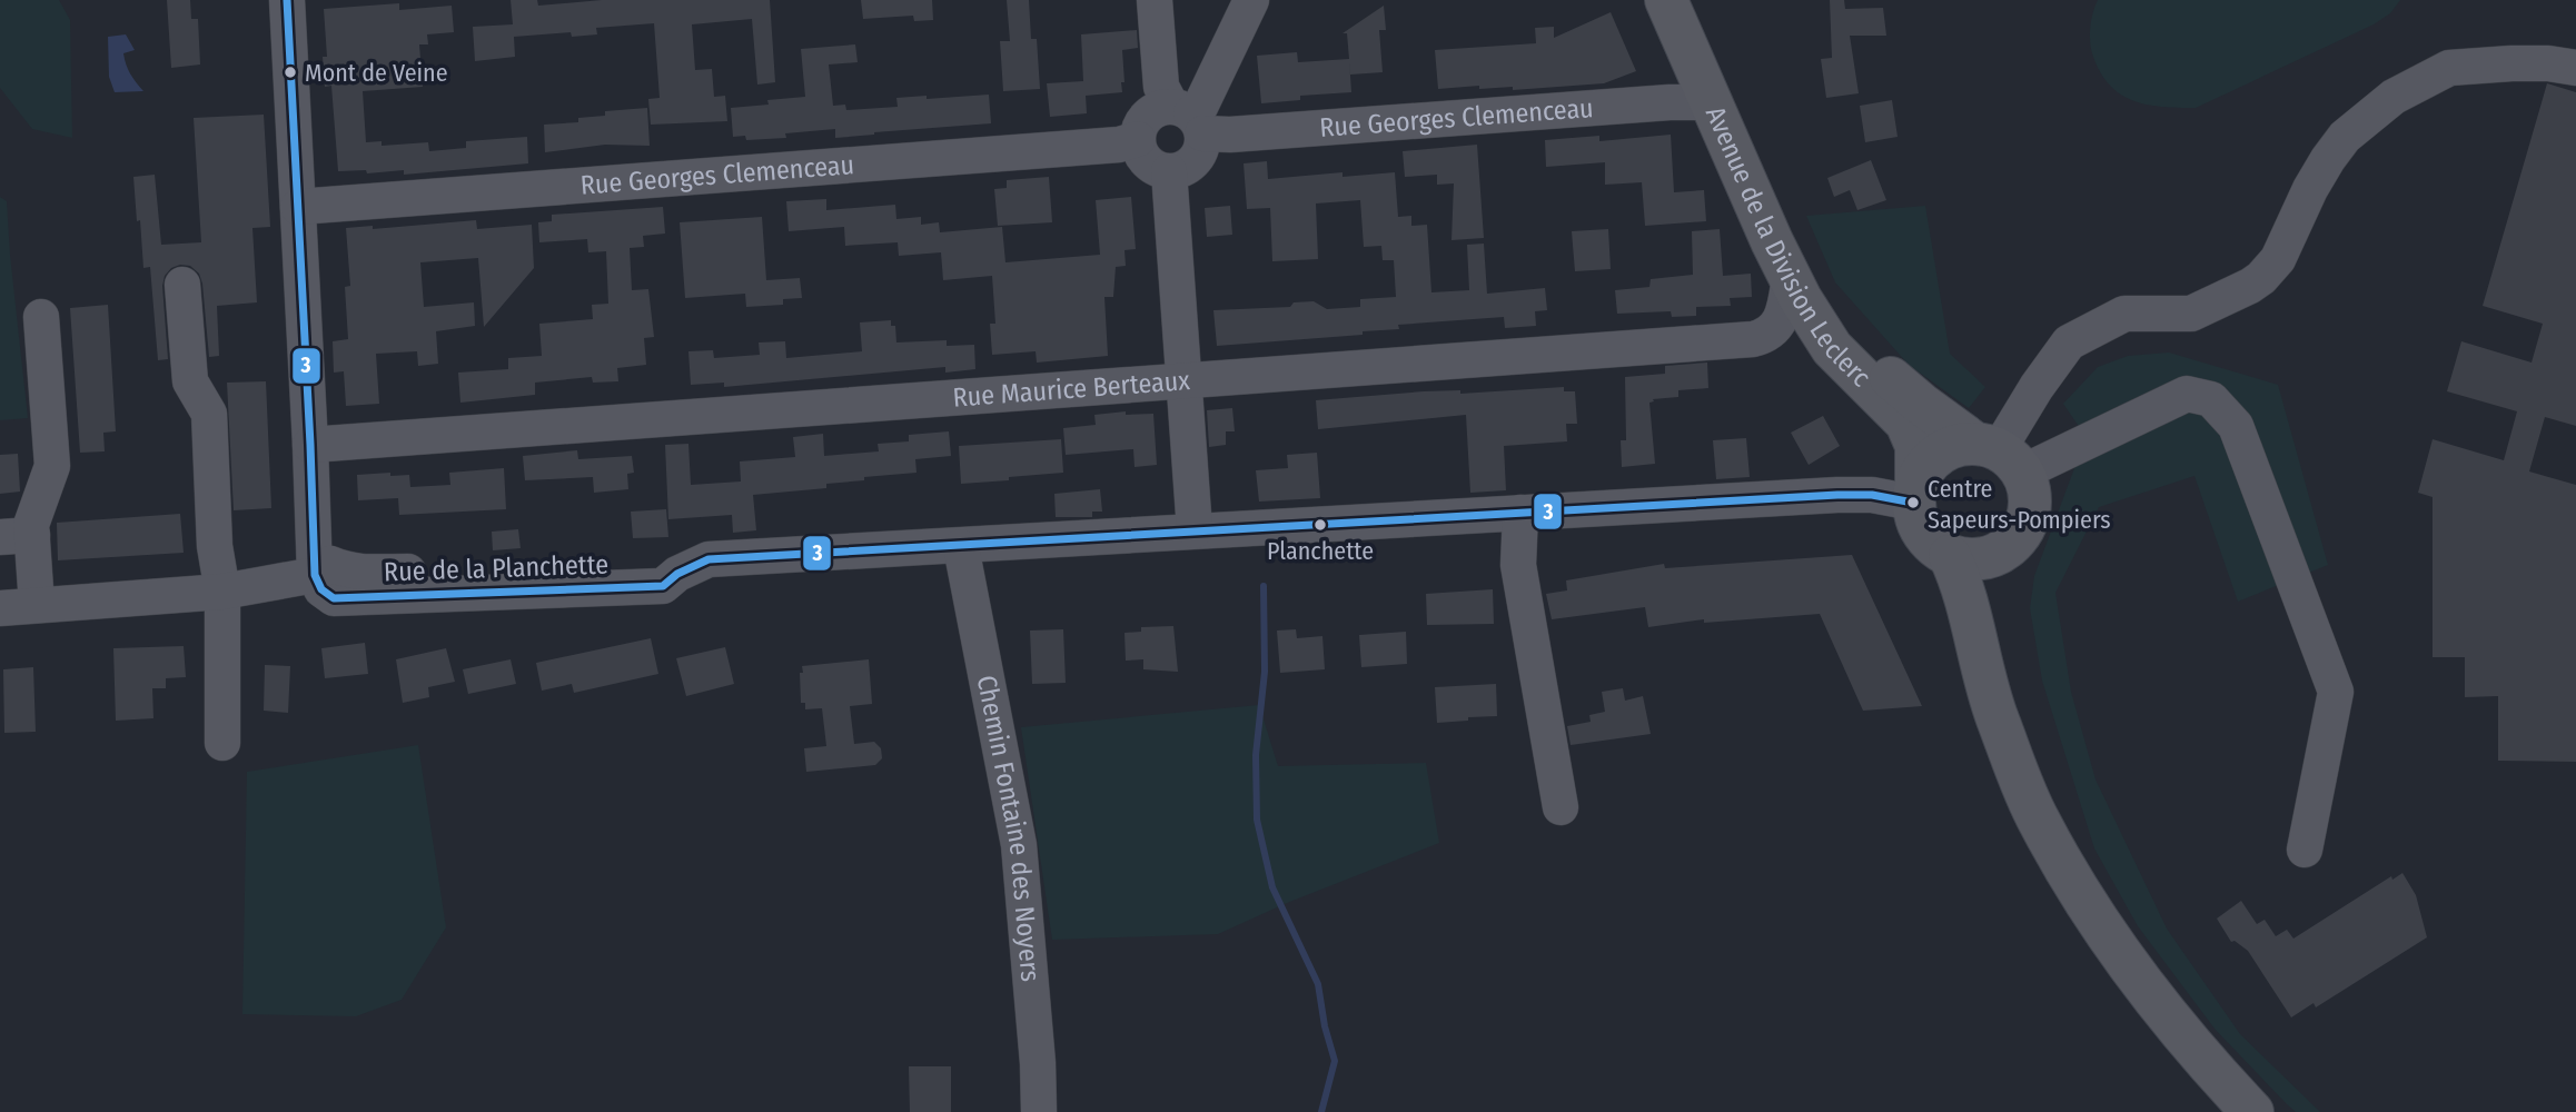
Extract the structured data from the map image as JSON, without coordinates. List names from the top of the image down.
{
  "streets": {
    "main road": ["Avenue de la Division Leclerc"],
    "street": [
      "Rue Georges Clemenceau",
      "Rue Maurice Berteaux",
      "Rue de la Planchette",
      "Chemin Fontaine des Noyers"
    ]
  },
  "crossings": [
    ["Rue Georges Clemenceau", "Avenue de la Division Leclerc"],
    ["Avenue de la Division Leclerc", "Rue Maurice Berteaux"],
    ["Avenue de la Division Leclerc", "Rue de la Planchette"],
    ["Rue de la Planchette", "Chemin Fontaine des Noyers"]
  ],
  "places": ["Mont de Veine", "Centre Sapeurs-Pompiers", "Planchette"],
  "lines": ["transit line 3"]
}
